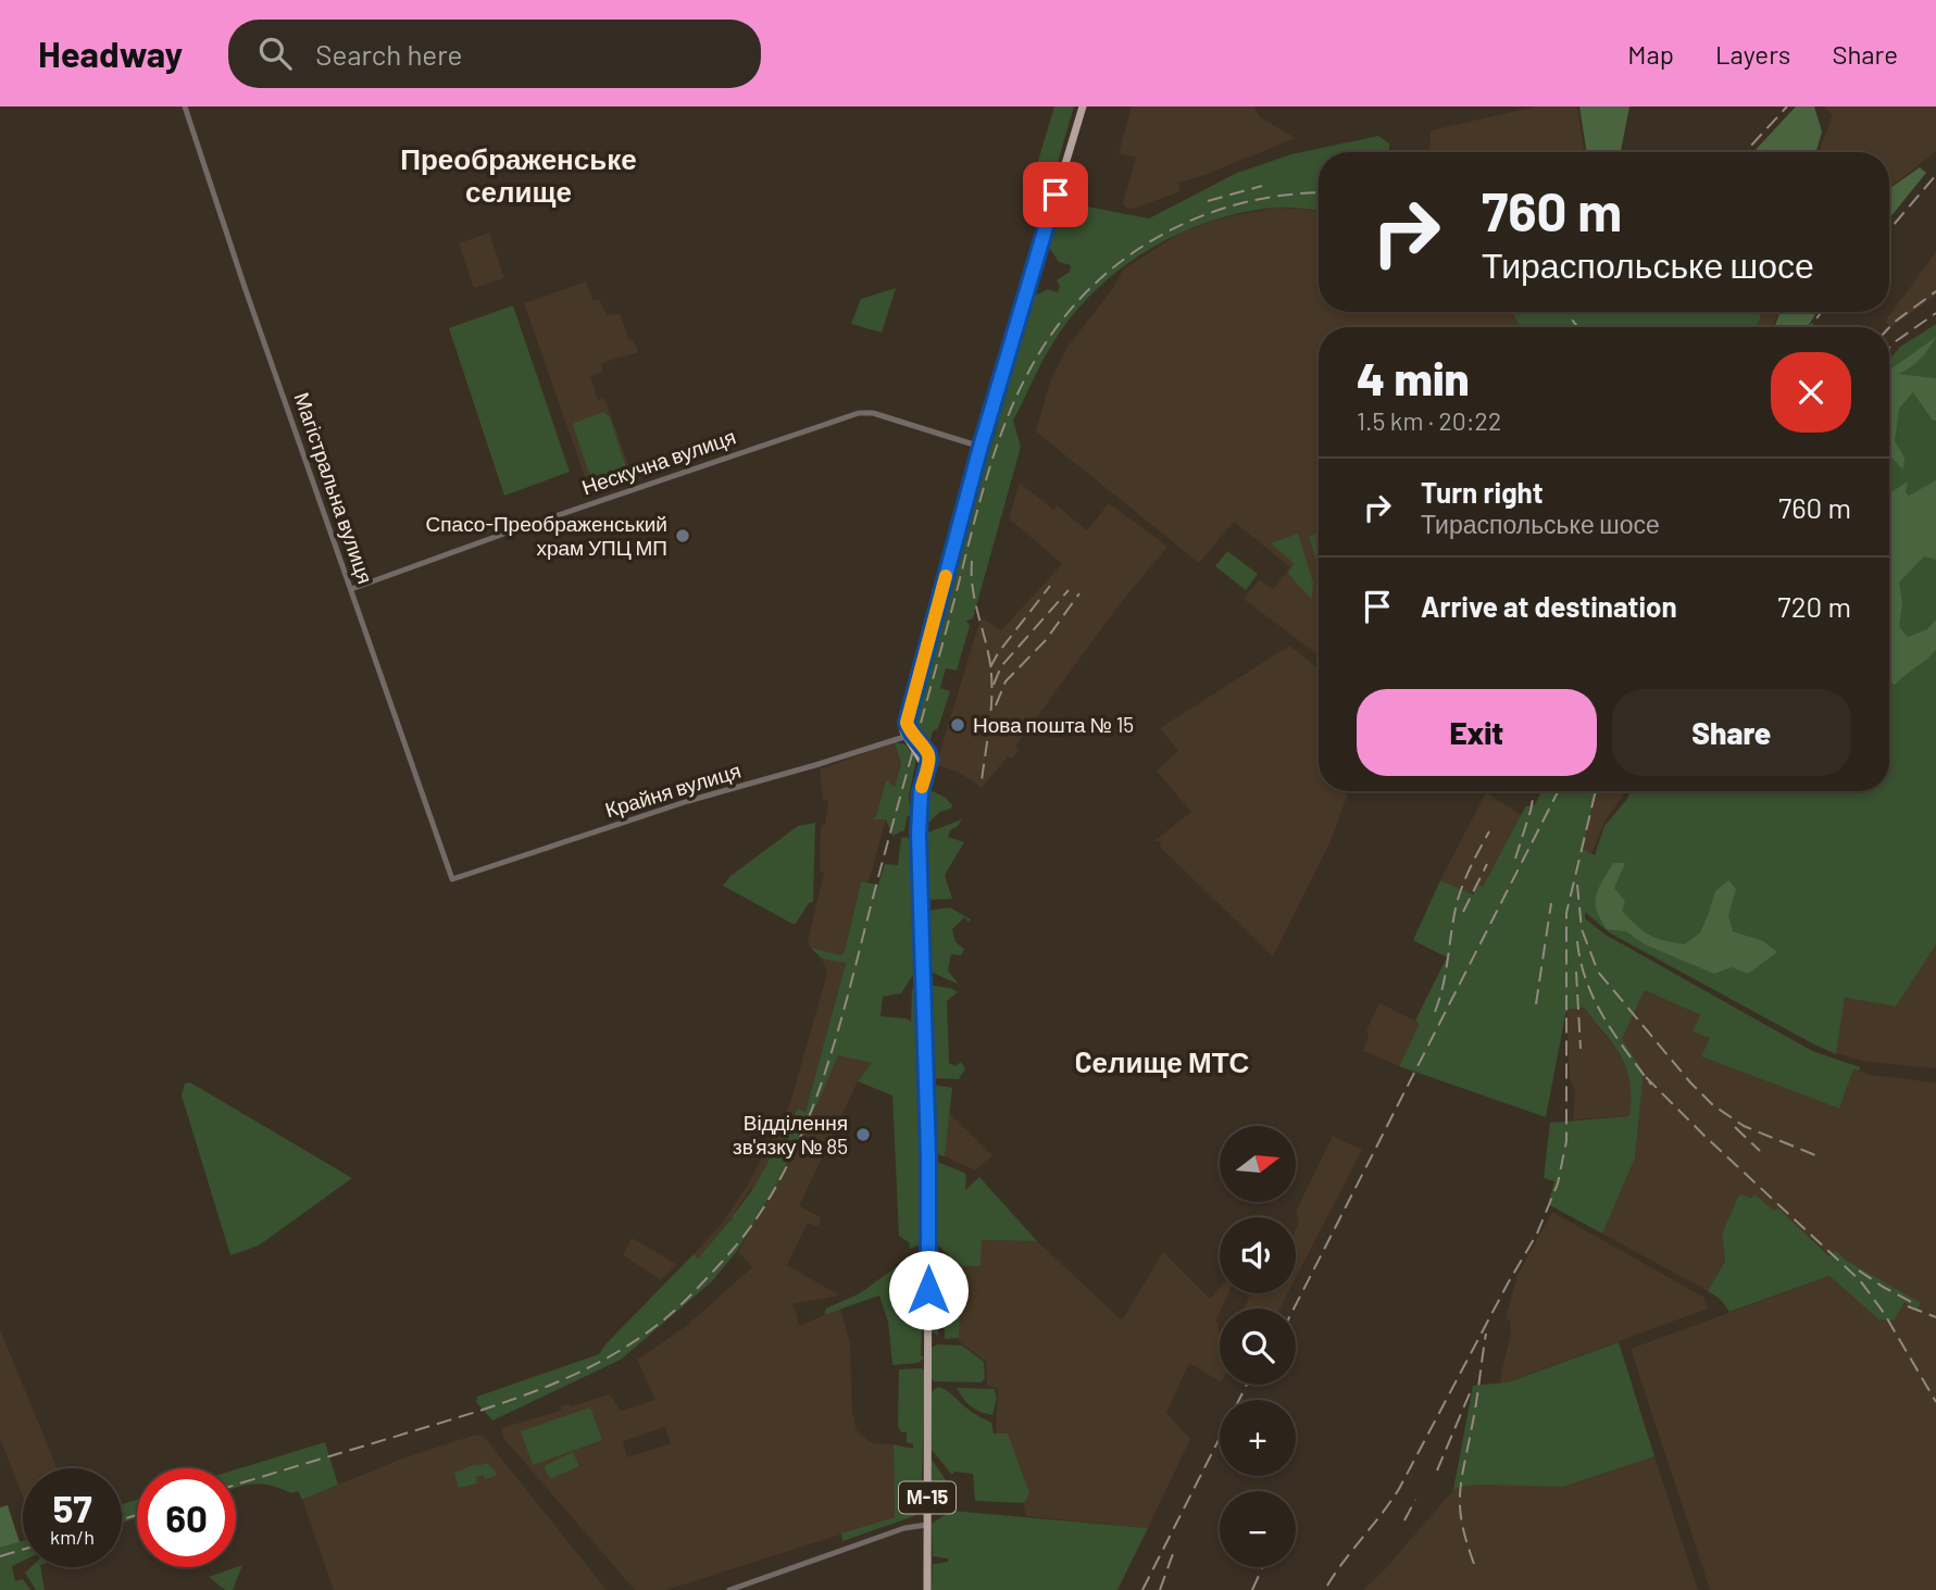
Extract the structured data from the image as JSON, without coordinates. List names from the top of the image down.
{
  "streets": {
    "main road": ["М-15"],
    "street": ["Нескучна вулиця", "Магістральна вулиця", "Крайня вулиця"]
  },
  "crossings": [
    ["Нескучна вулиця", "Магістральна вулиця"],
    ["Нескучна вулиця", "М-15"],
    ["Магістральна вулиця", "Крайня вулиця"],
    ["Крайня вулиця", "М-15"]
  ],
  "districts": ["Преображенське селище", "Cелище МТС"],
  "places": ["Спасо-Преображенський храм УПЦ МП", "Нова пошта № 15", "Відділення зв'язку № 85"],
  "north": "right",
  "page": {
    "header": "Headway",
    "search": "Search here",
    "nav": ["Map", "Layers", "Share"],
    "turn": ["760 m", "Тираспольське шосе"],
    "heading": ["4 min", "1.5 km · 20:22"],
    "list": [
      {
        "name": "Turn right",
        "note": "Тираспольське шосе",
        "value": "760 m"
      },
      {
        "name": "Arrive at destination",
        "value": "720 m"
      }
    ],
    "buttons": ["Exit", "Share"],
    "map_buttons": ["+", "−"],
    "speed": "57 km/h",
    "limit": "60"
  }
}
